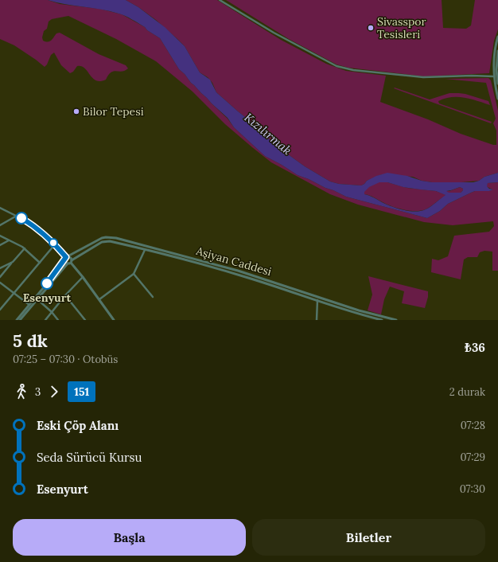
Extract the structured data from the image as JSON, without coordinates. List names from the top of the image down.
{
  "streets": {
    "street": ["Aşiyan Caddesi"]
  },
  "water": ["Kızılırmak"],
  "places": ["Sivasspor Tesisleri", "Bilor Tepesi", "Esenyurt"],
  "lines": ["bus line 151"],
  "page": {
    "heading": ["5 dk", "07:25 – 07:30 · Otobüs", "₺36"],
    "legs": ["3", "151", "2 durak"],
    "list": [
      {
        "name": "Eski Çöp Alanı",
        "value": "07:28"
      },
      {
        "name": "Seda Sürücü Kursu",
        "value": "07:29"
      },
      {
        "name": "Esenyurt",
        "value": "07:30"
      }
    ],
    "buttons": ["Başla", "Biletler"]
  }
}
